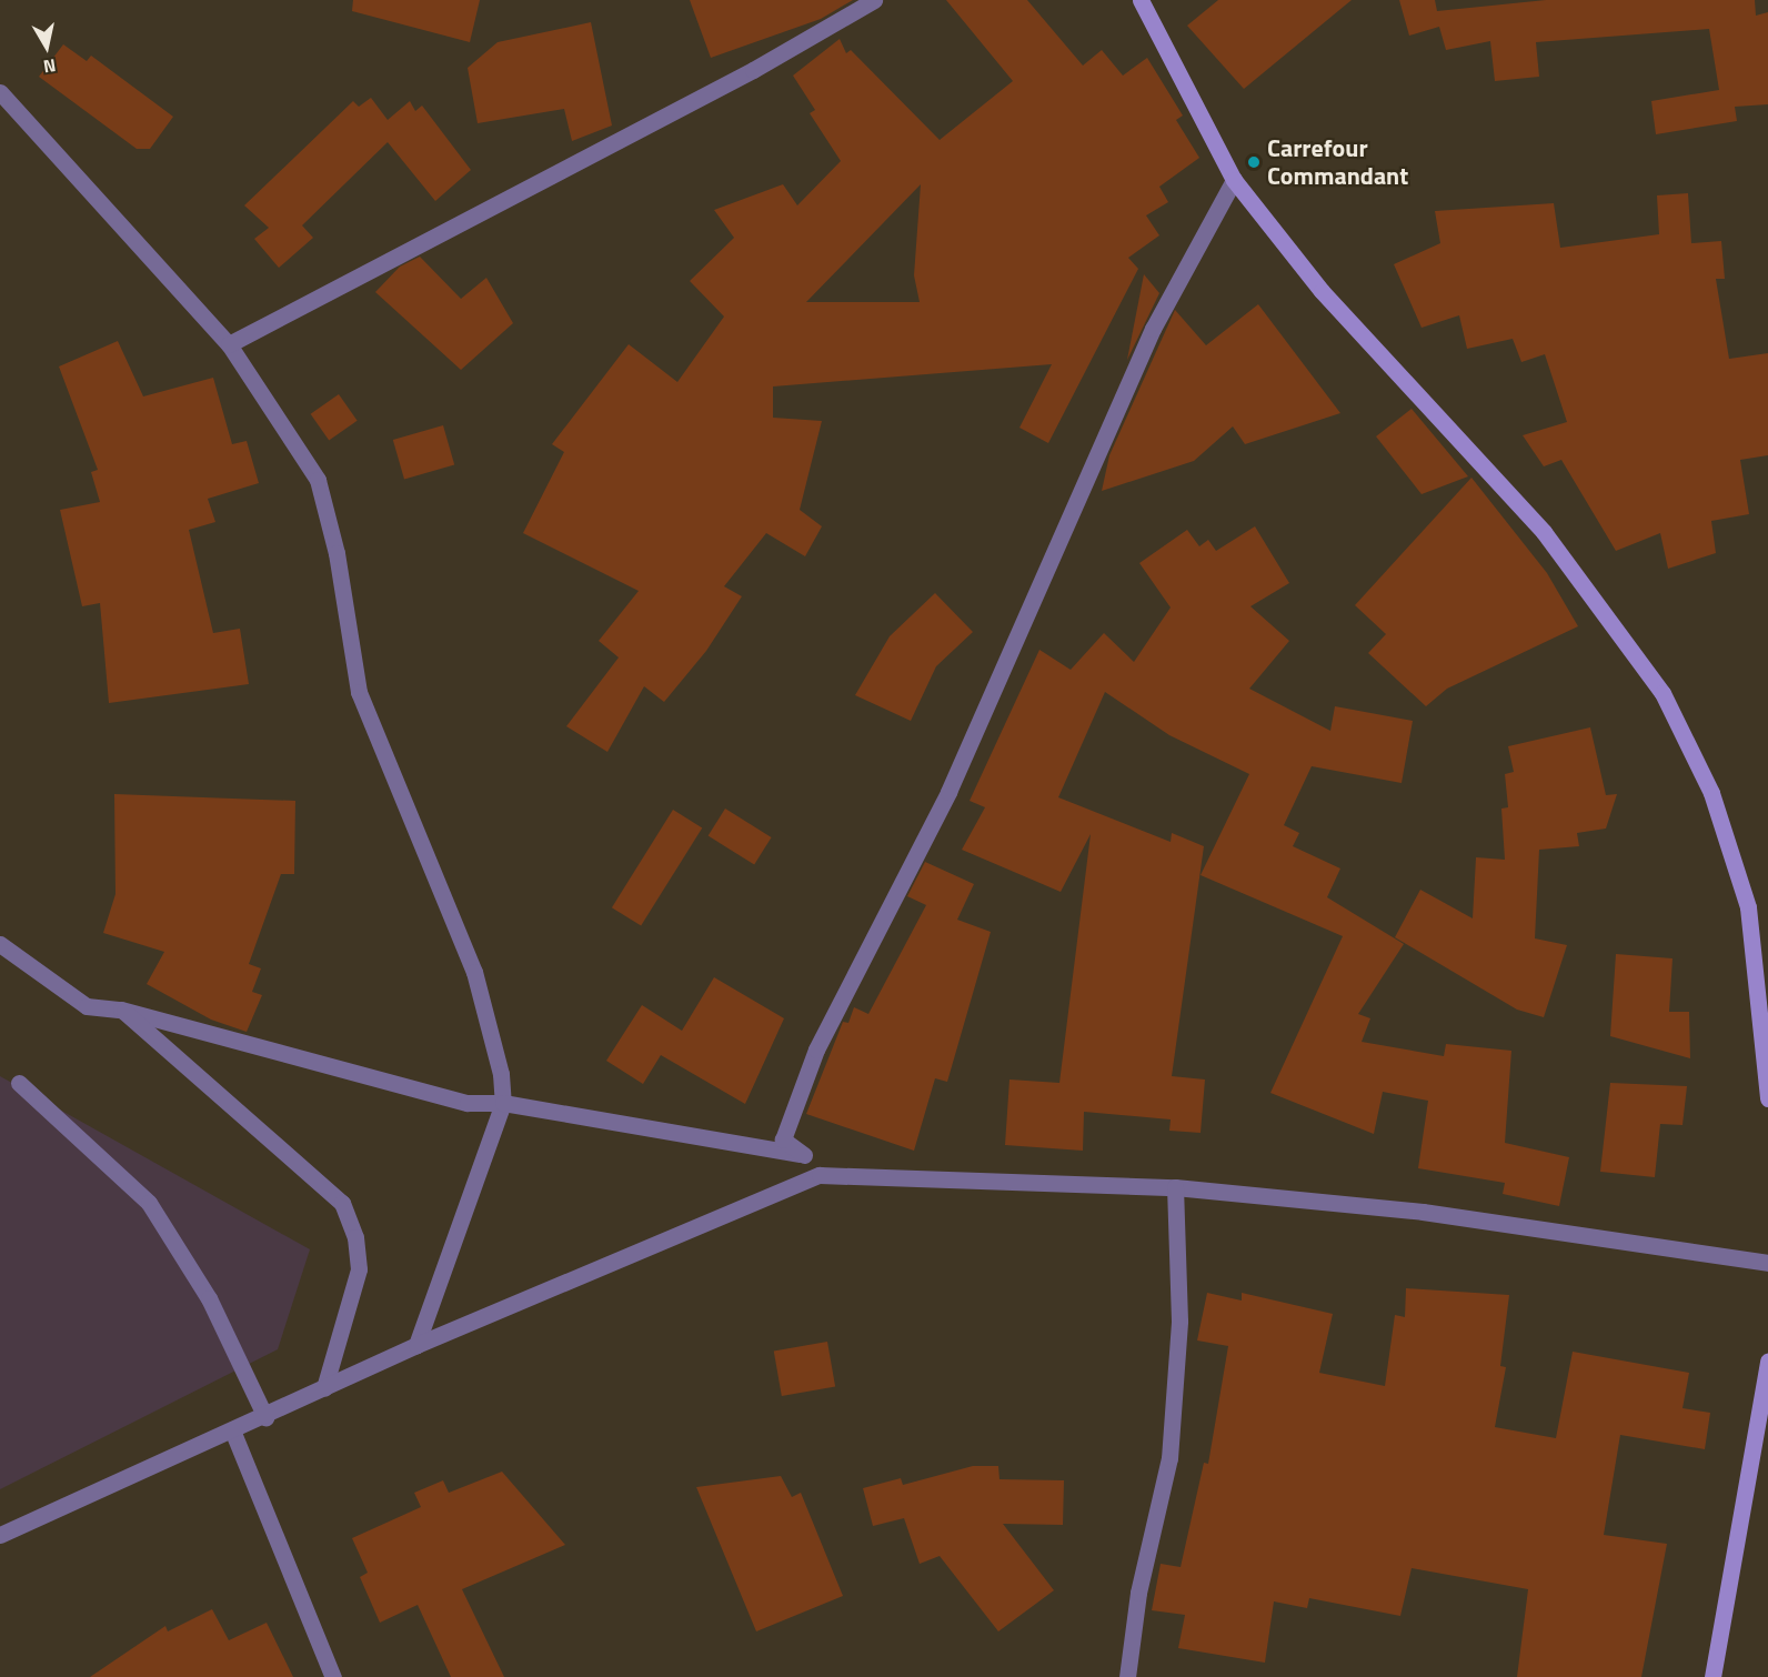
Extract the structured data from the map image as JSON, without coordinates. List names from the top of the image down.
{
  "places": ["Carrefour Commandant"],
  "north": "bottom"
}
